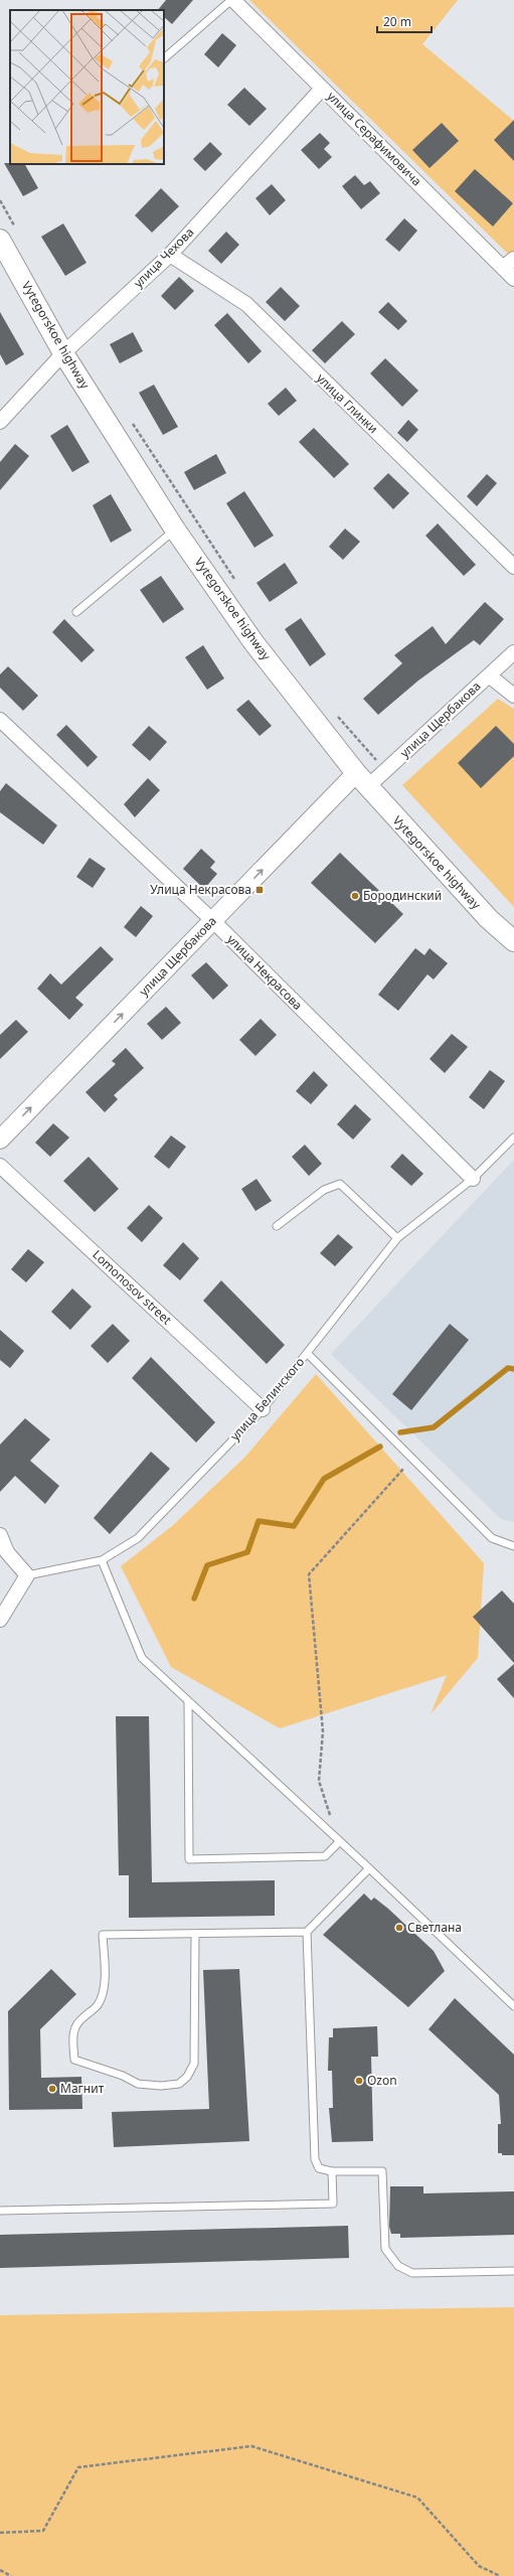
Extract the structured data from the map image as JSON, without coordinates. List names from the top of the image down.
{
  "streets": {
    "main road": ["Vytegorskoe highway"],
    "street": [
      "улица Серафимовича",
      "улица Чехова",
      "улица Глинки",
      "улица Щербакова",
      "улица Некрасова",
      "Lomonosov street"
    ],
    "lane": ["улица Белинского"]
  },
  "crossings": [
    ["улица Серафимовича", "улица Чехова"],
    ["улица Чехова", "Vytegorskoe highway"],
    ["улица Чехова", "улица Глинки"],
    ["Vytegorskoe highway", "улица Щербакова"],
    ["улица Щербакова", "улица Некрасова"],
    ["улица Некрасова", "улица Белинского"],
    ["Lomonosov street", "улица Белинского"]
  ],
  "one_way": ["улица Щербакова"],
  "places": {
    "transit": ["Улица Некрасова"],
    "other": [
      "Бородинский",
      "Светлана",
      "Ozon",
      "Магнит"
    ]
  },
  "scale_bar": "20 m"
}
